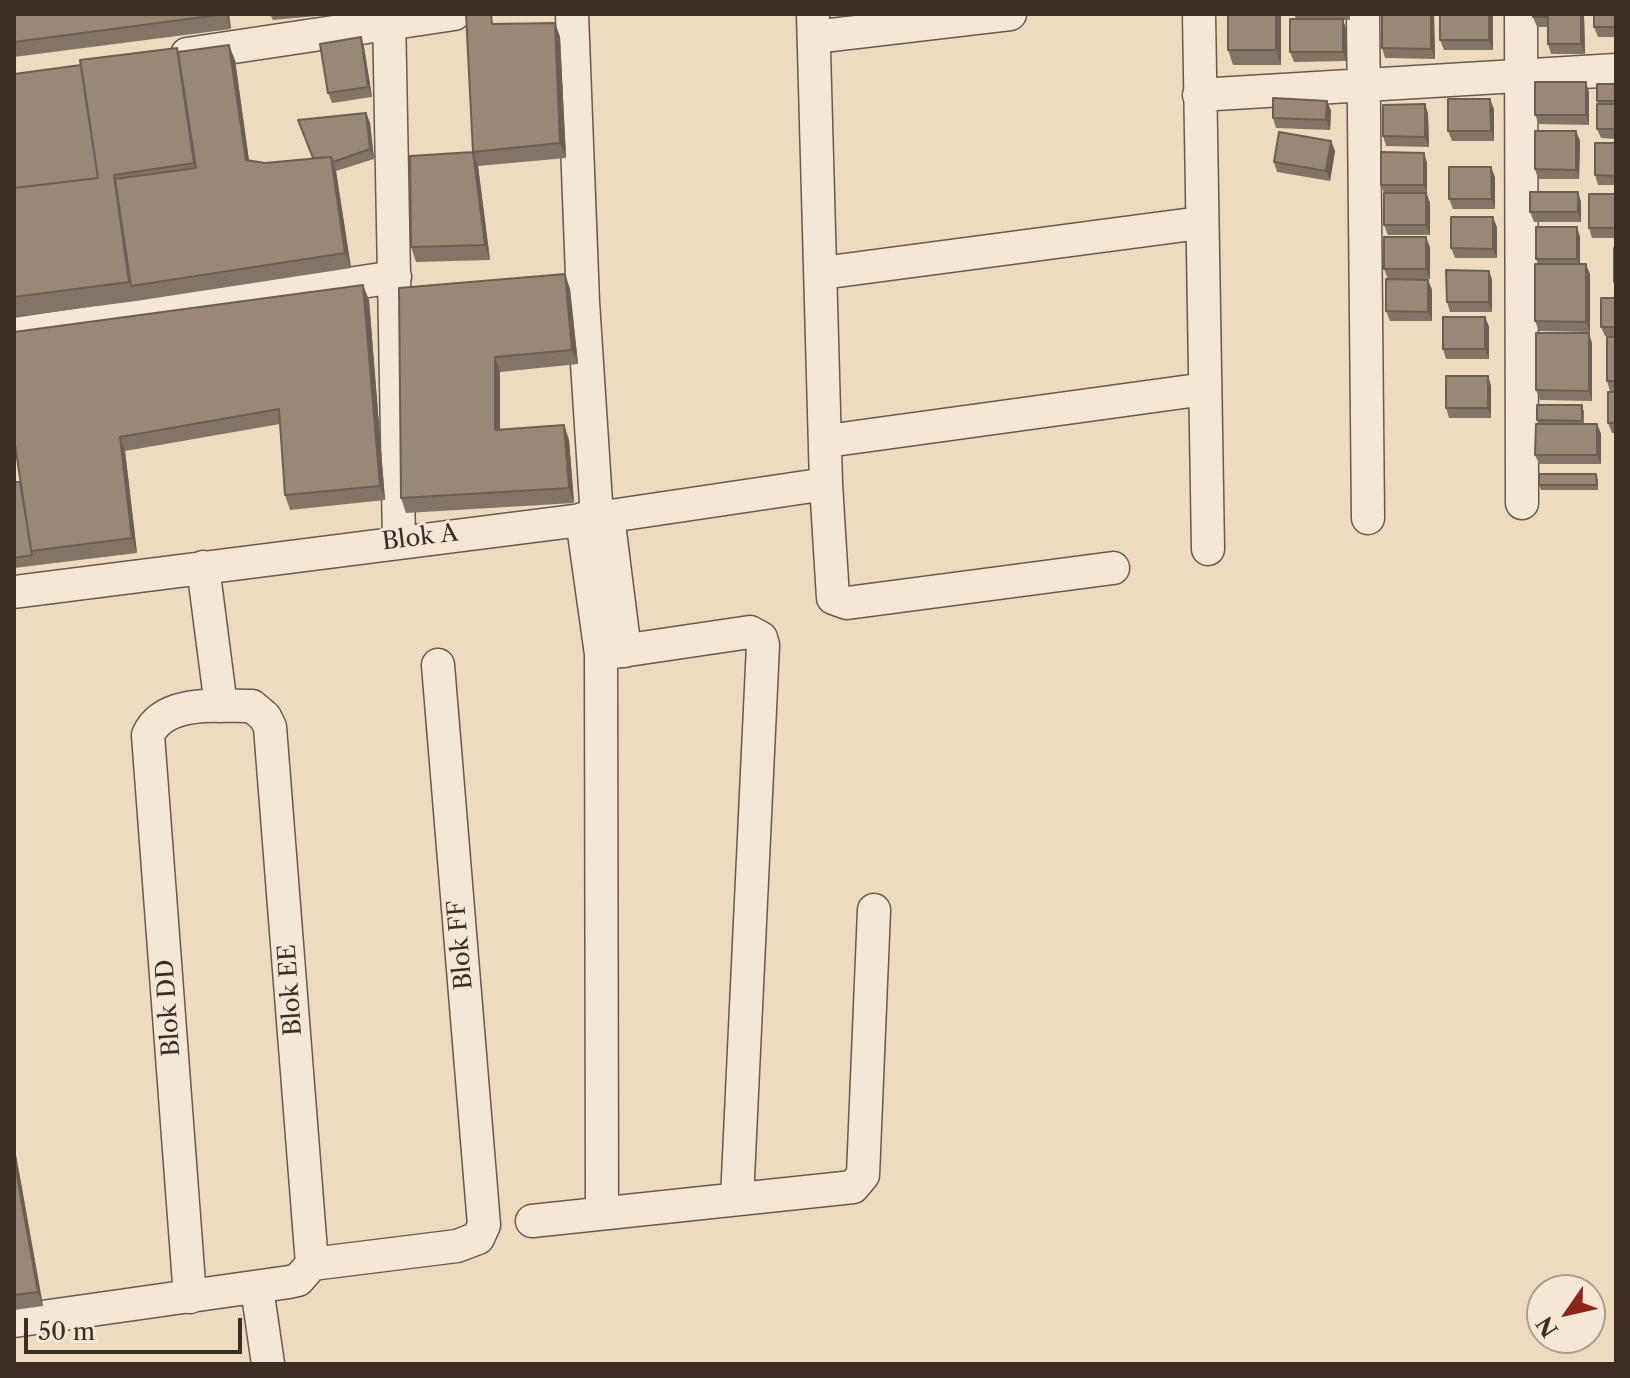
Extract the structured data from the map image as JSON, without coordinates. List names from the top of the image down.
{
  "streets": {
    "street": [
      "Blok A",
      "Blok FF",
      "Blok EE",
      "Blok DD"
    ]
  },
  "crossings": [
    ["Blok FF", "Blok EE"],
    ["Blok EE", "Blok DD"]
  ],
  "scale_bar": "50 m",
  "north": "bottom left"
}
